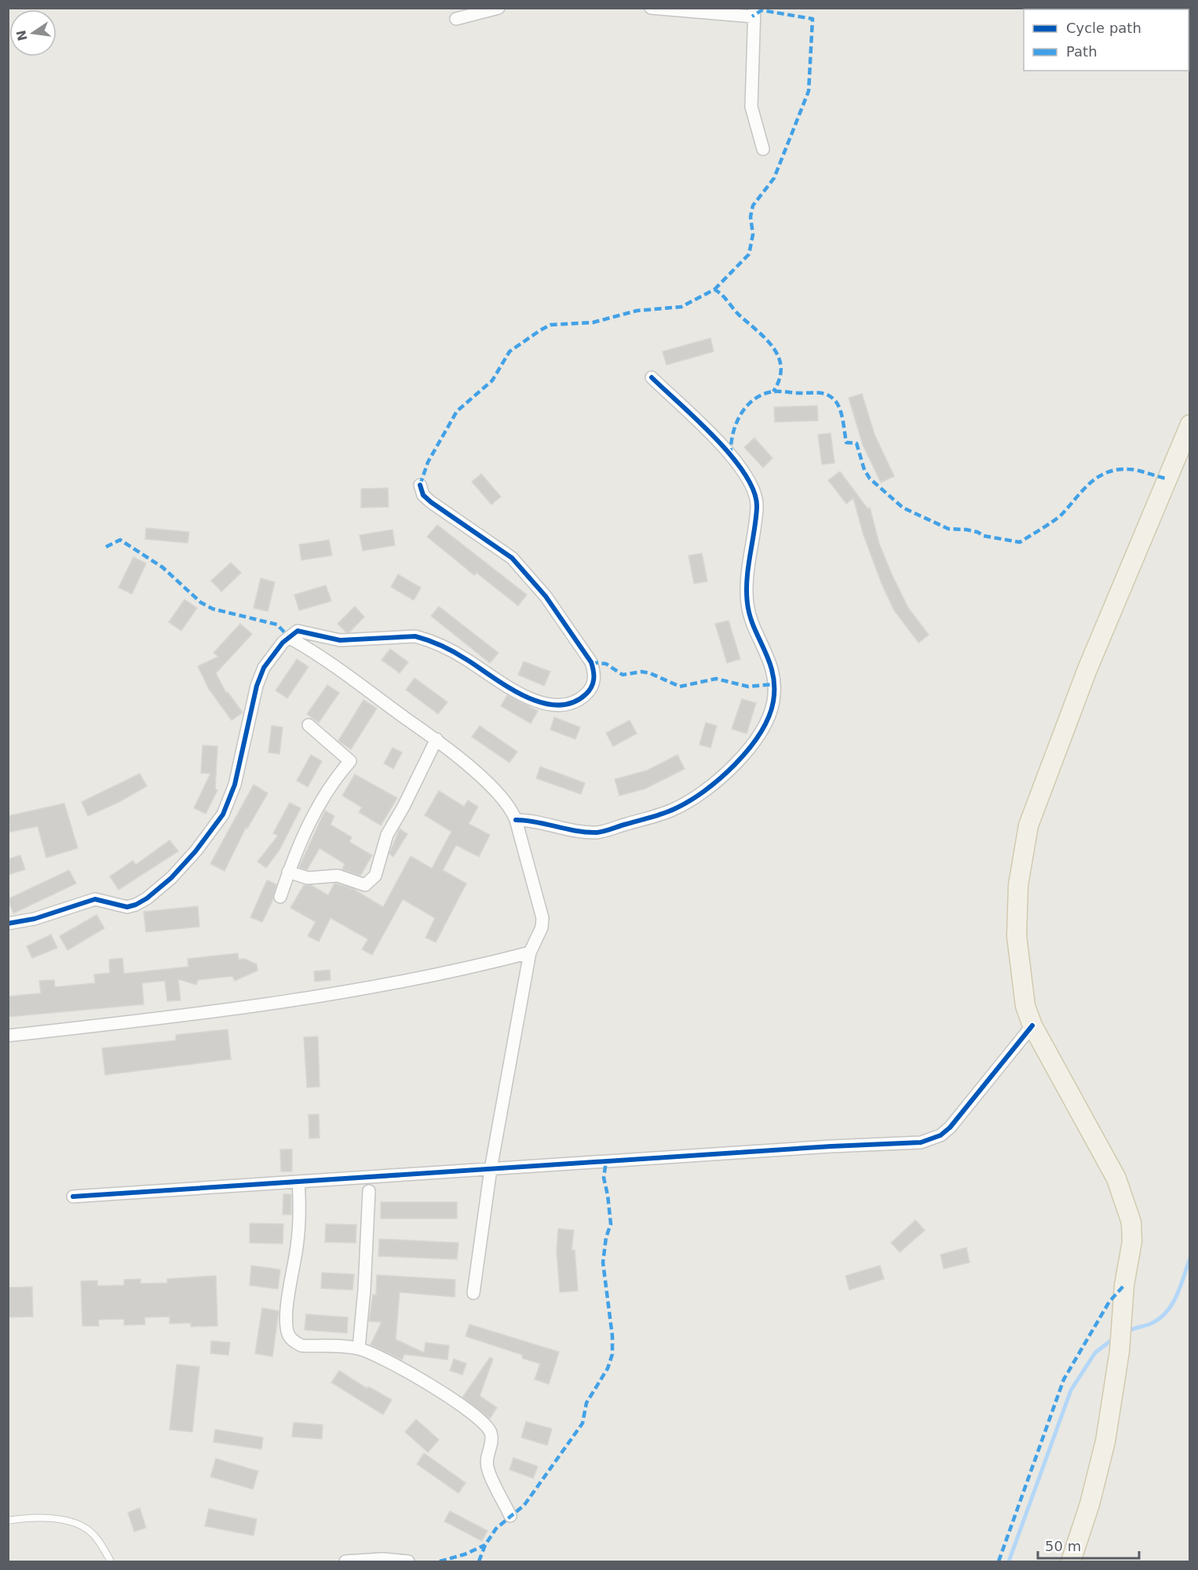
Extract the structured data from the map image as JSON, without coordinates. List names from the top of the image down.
{
  "legend": ["Cycle path", "Path"],
  "scale_bar": "50 m",
  "north": "left"
}
